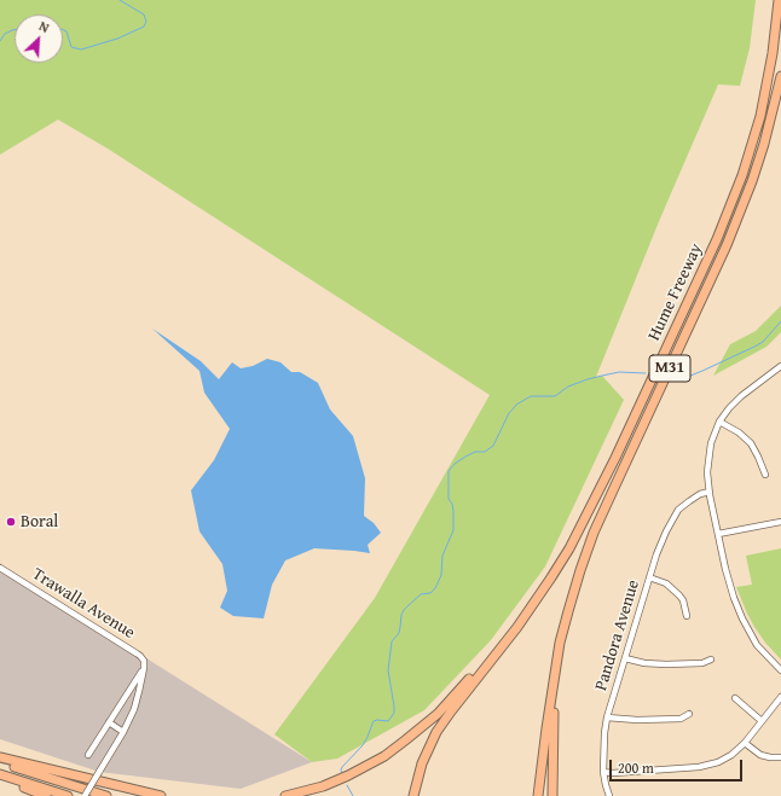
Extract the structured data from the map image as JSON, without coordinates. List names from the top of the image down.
{
  "streets": {
    "highway": ["Hume Freeway", "M31"],
    "street": ["Trawalla Avenue", "Pandora Avenue"]
  },
  "places": ["Boral"],
  "scale_bar": "200 m",
  "north": "top right"
}
